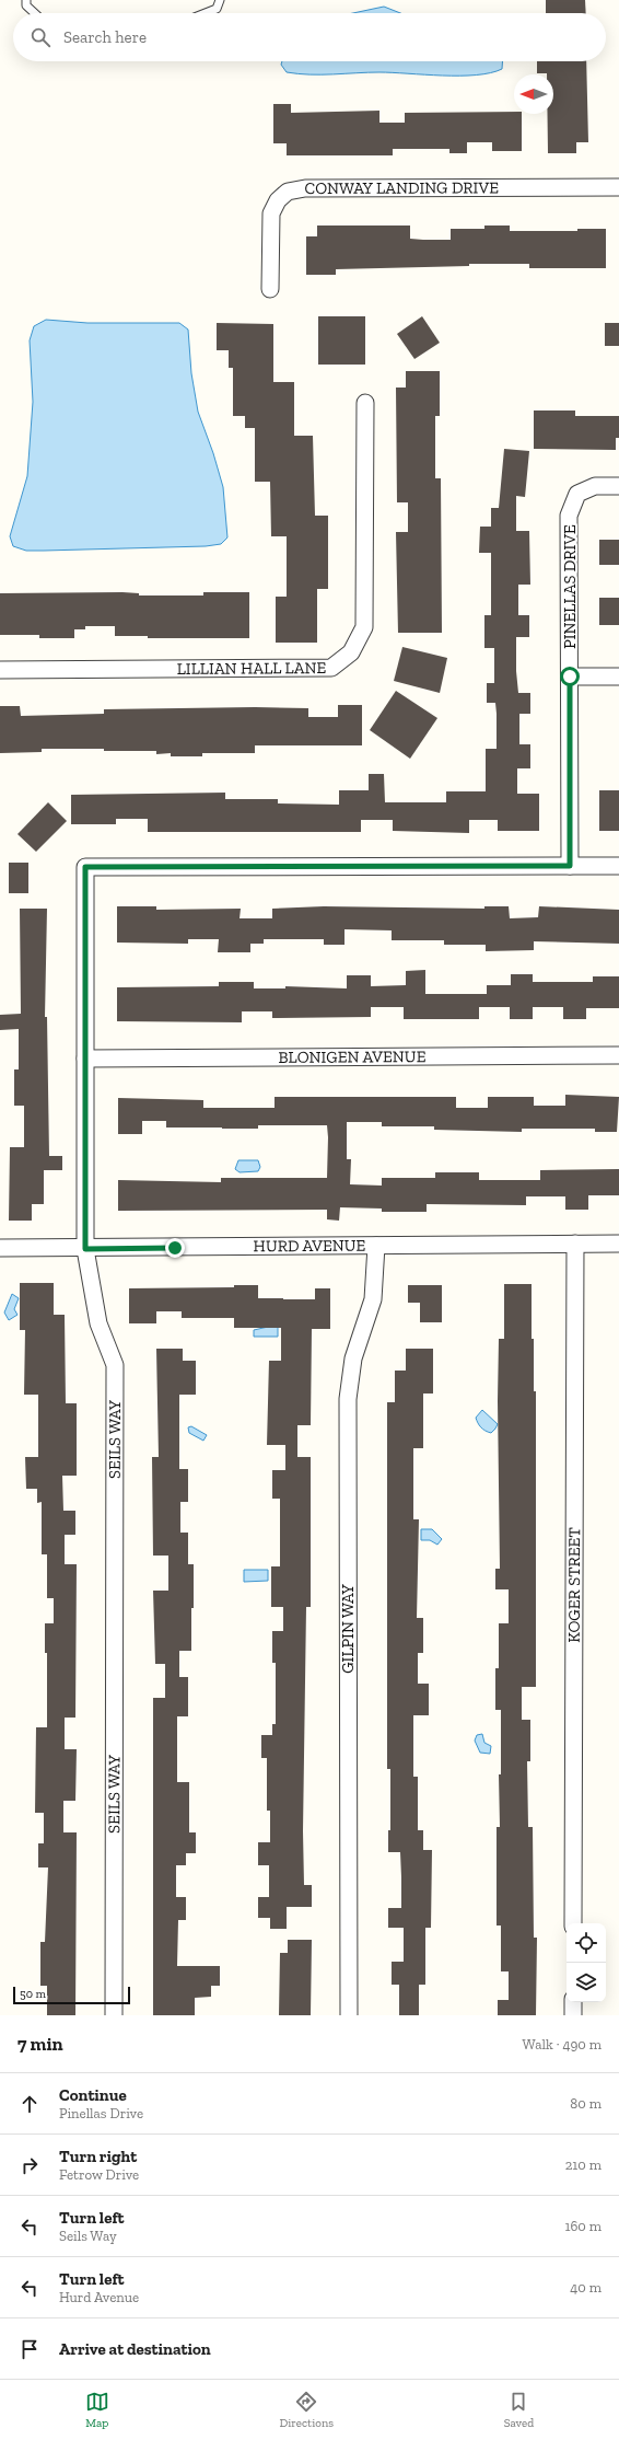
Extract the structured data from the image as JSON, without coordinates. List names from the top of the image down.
{
  "streets": {
    "street": [
      "CONWAY LANDING DRIVE",
      "PINELLAS DRIVE",
      "LILLIAN HALL LANE",
      "BLONIGEN AVENUE",
      "HURD AVENUE",
      "SEILS WAY",
      "KOGER STREET",
      "GILPIN WAY"
    ]
  },
  "crossings": [
    ["PINELLAS DRIVE", "SEILS WAY"],
    ["BLONIGEN AVENUE", "SEILS WAY"],
    ["HURD AVENUE", "SEILS WAY"],
    ["HURD AVENUE", "KOGER STREET"],
    ["HURD AVENUE", "GILPIN WAY"]
  ],
  "scale_bar": "50 m",
  "north": "left",
  "page": {
    "search": "Search here",
    "scale": "50 m",
    "heading": ["7 min", "Walk · 490 m"],
    "list": [
      ["Continue", "Pinellas Drive", "80 m"],
      ["Turn right", "Fetrow Drive", "210 m"],
      ["Turn left", "Seils Way", "160 m"],
      ["Turn left", "Hurd Avenue", "40 m"],
      "Arrive at destination"
    ],
    "nav": ["Map", "Directions", "Saved"]
  }
}
